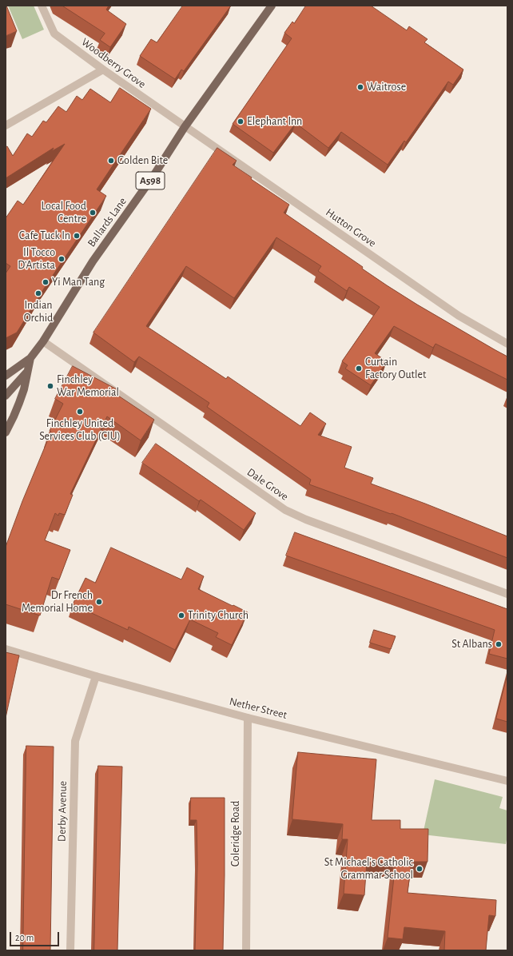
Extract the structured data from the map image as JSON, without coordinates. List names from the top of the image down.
{
  "streets": {
    "main road": ["A598", "Ballards Lane"],
    "street": [
      "Woodberry Grove",
      "Hutton Grove",
      "Dale Grove",
      "Nether Street",
      "Derby Avenue",
      "Coleridge Road"
    ]
  },
  "crossings": [
    ["Woodberry Grove", "Ballards Lane"],
    ["Woodberry Grove", "Hutton Grove"],
    ["Ballards Lane", "Hutton Grove"],
    ["Ballards Lane", "Dale Grove"],
    ["Nether Street", "Derby Avenue"],
    ["Nether Street", "Coleridge Road"]
  ],
  "places": [
    "Waitrose",
    "Elephant Inn",
    "Golden Bite",
    "Local Food Centre",
    "Cafe Tuck In",
    "Il Tocco D'Artista",
    "Yi Man Tang",
    "Indian Orchid",
    "Curtain Factory Outlet",
    "Finchley War Memorial",
    "Finchley United Services Club (CIU)",
    "Dr French Memorial Home",
    "Trinity Church",
    "St Albans",
    "St Michael's Catholic Grammar School"
  ],
  "scale_bar": "20 m"
}
